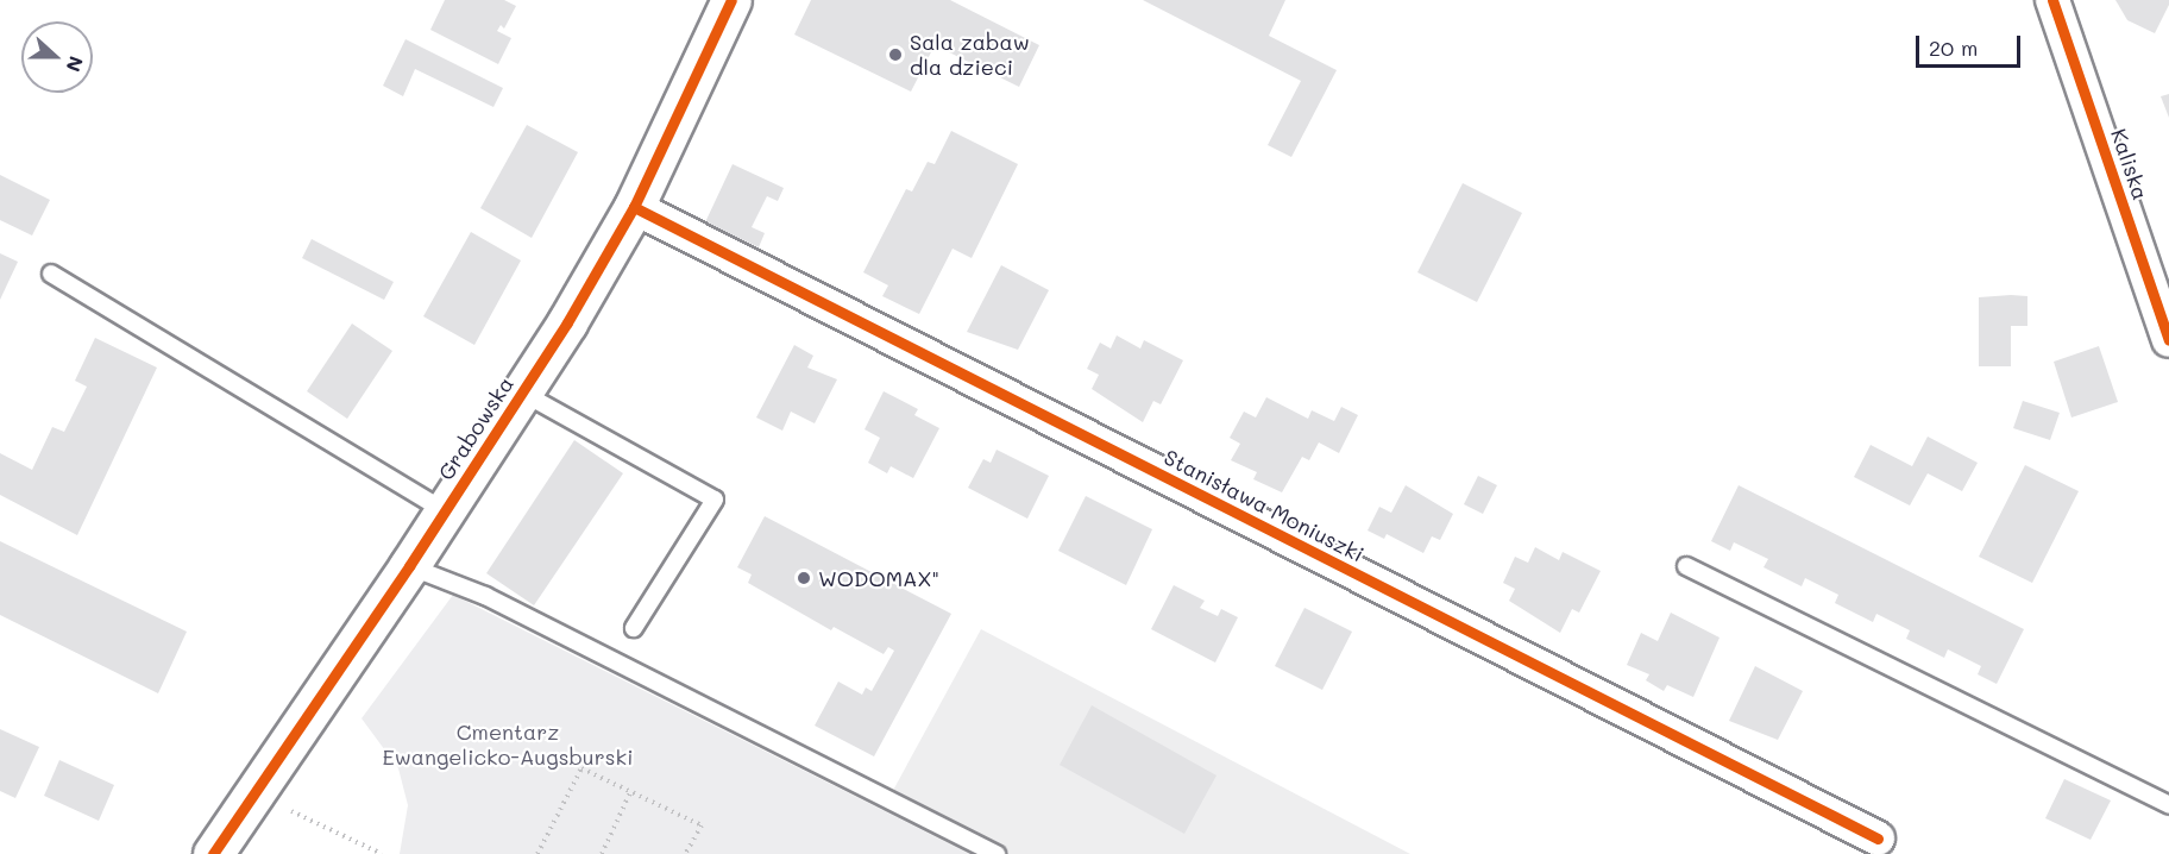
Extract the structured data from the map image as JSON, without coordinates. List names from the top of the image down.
{
  "streets": {
    "street": ["Kaliska", "Grabowska", "Stanisława Moniuszki"]
  },
  "crossings": [
    ["Grabowska", "Stanisława Moniuszki"]
  ],
  "parks": ["Cmentarz Ewangelicko-Augsburski"],
  "places": ["Sala zabaw dla dzieci", "WODOMAX\""],
  "scale_bar": "20 m",
  "north": "right"
}
